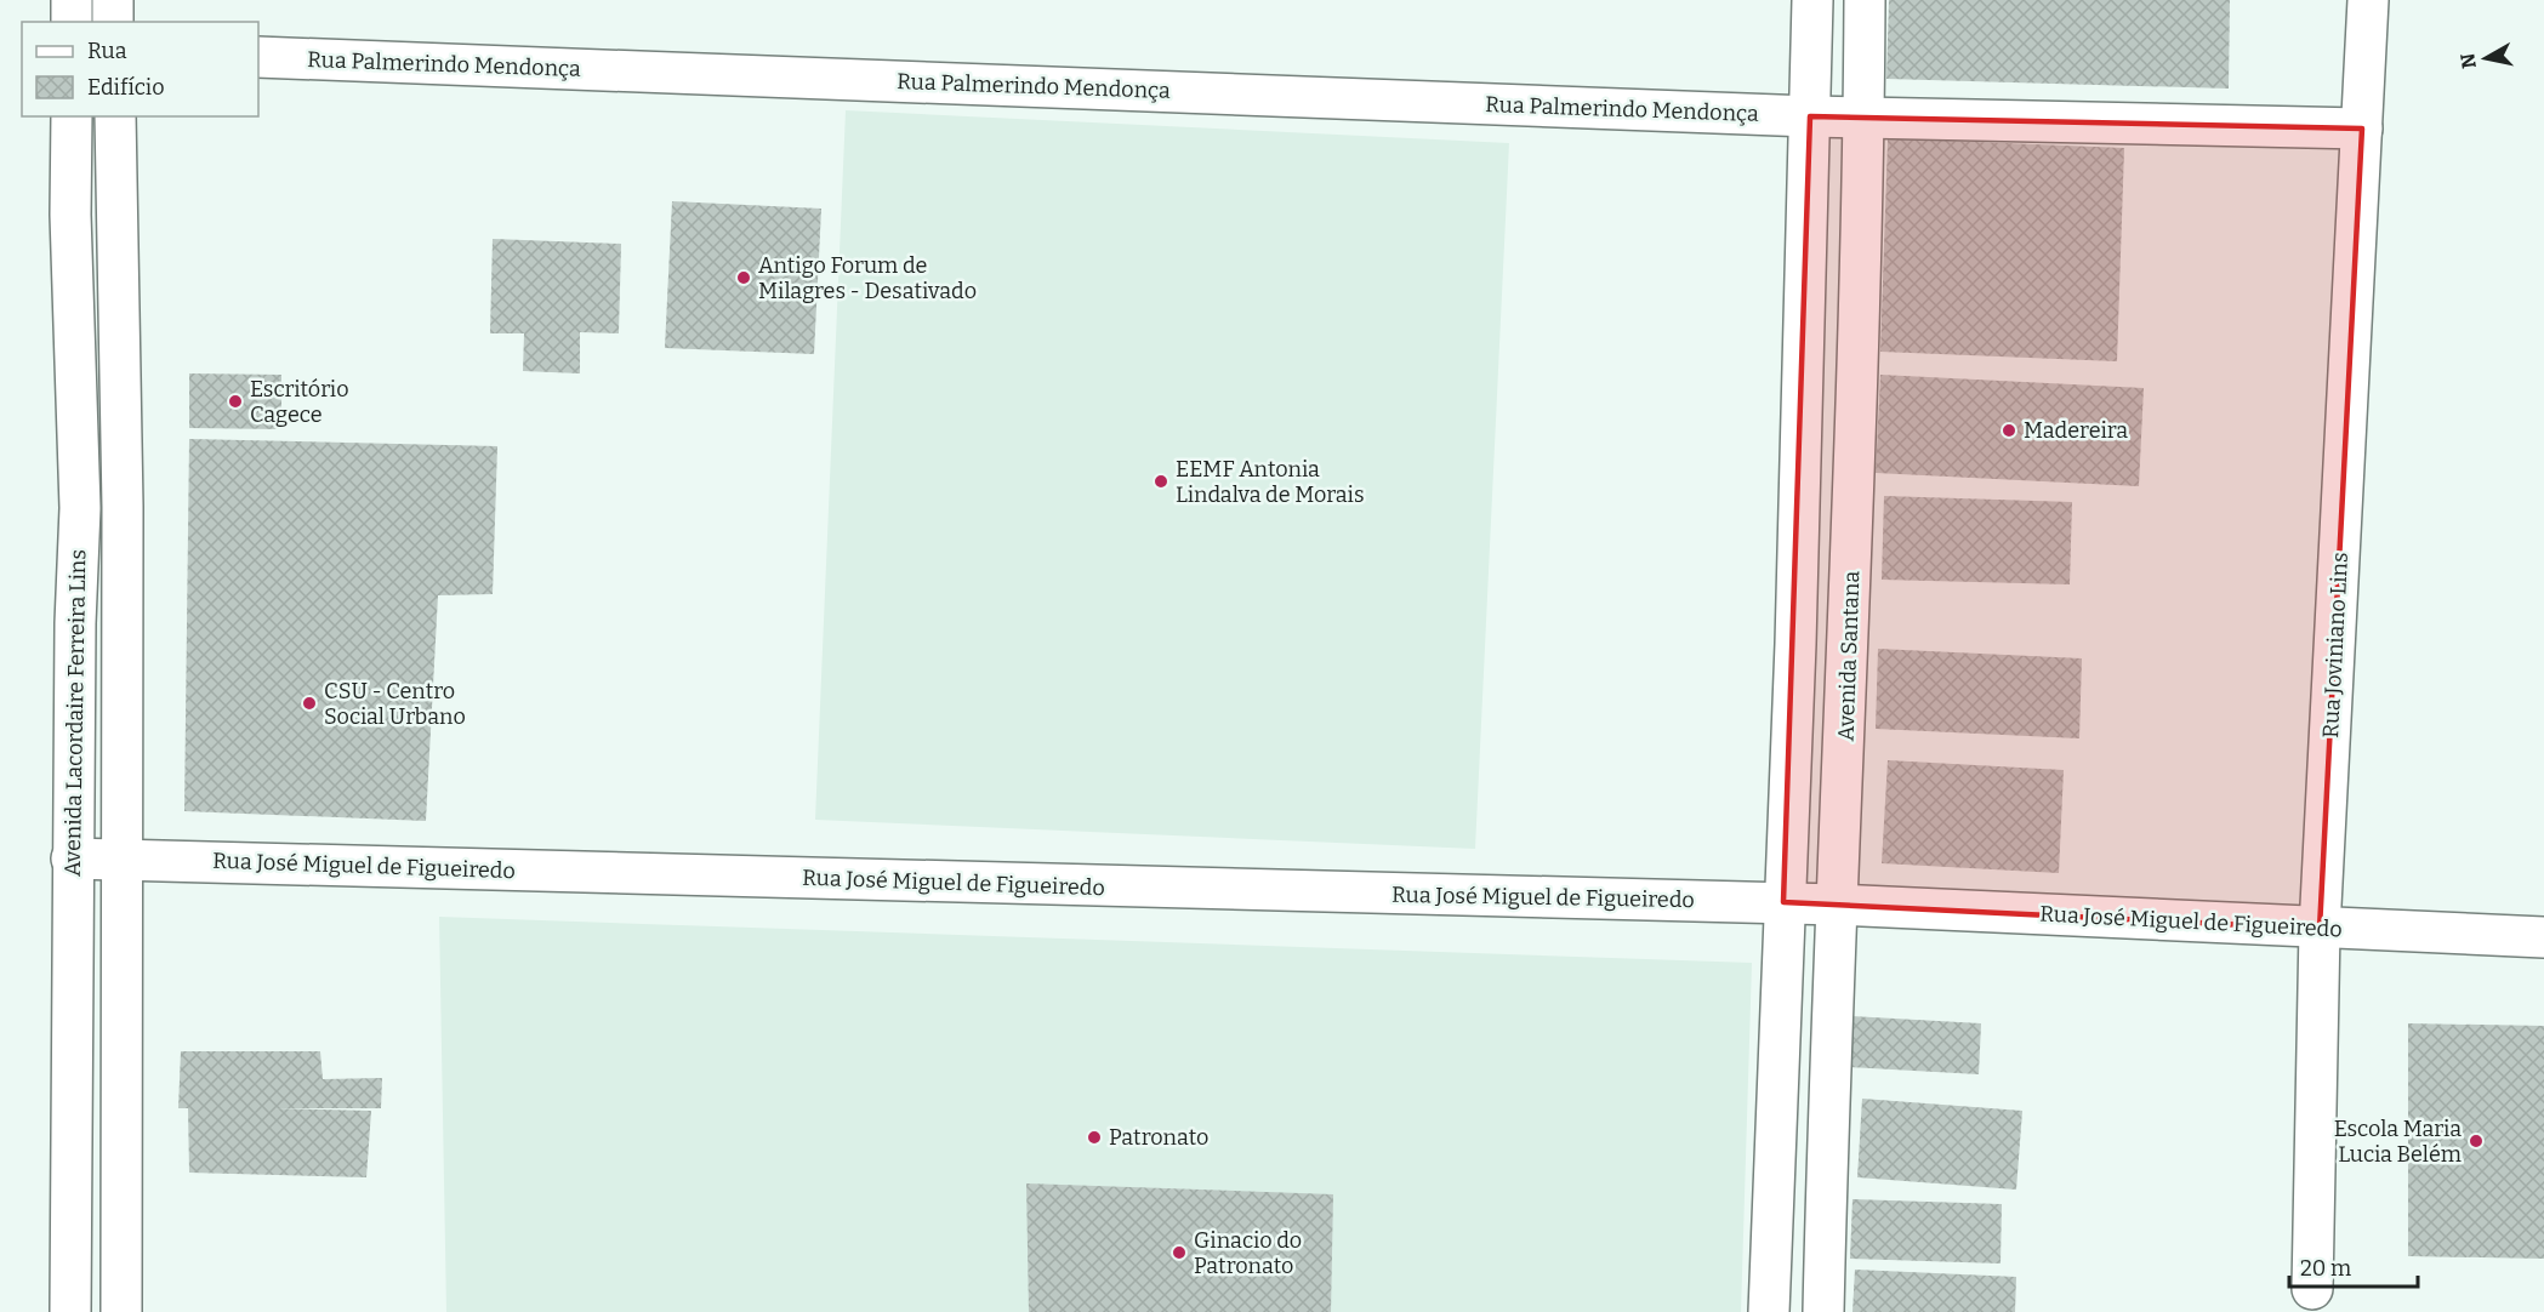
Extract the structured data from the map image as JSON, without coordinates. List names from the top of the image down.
{
  "streets": {
    "street": [
      "Rua Palmerindo Mendonça",
      "Rua Joviniano Lins",
      "Avenida Santana",
      "Avenida Lacordaire Ferreira Lins",
      "Rua José Miguel de Figueiredo"
    ]
  },
  "crossings": [
    ["Rua Palmerindo Mendonça", "Avenida Santana"],
    ["Rua Joviniano Lins", "Rua José Miguel de Figueiredo"],
    ["Avenida Santana", "Rua José Miguel de Figueiredo"],
    ["Avenida Lacordaire Ferreira Lins", "Rua José Miguel de Figueiredo"]
  ],
  "places": [
    "Antigo Forum de Milagres - Desativado",
    "Escritório Cagece",
    "Madereira",
    "EEMF Antonia Lindalva de Morais",
    "CSU - Centro Social Urbano",
    "Patronato",
    "Escola Maria Lucia Belém",
    "Ginacio do Patronato"
  ],
  "legend": ["Rua", "Edifício"],
  "scale_bar": "20 m",
  "north": "left"
}
